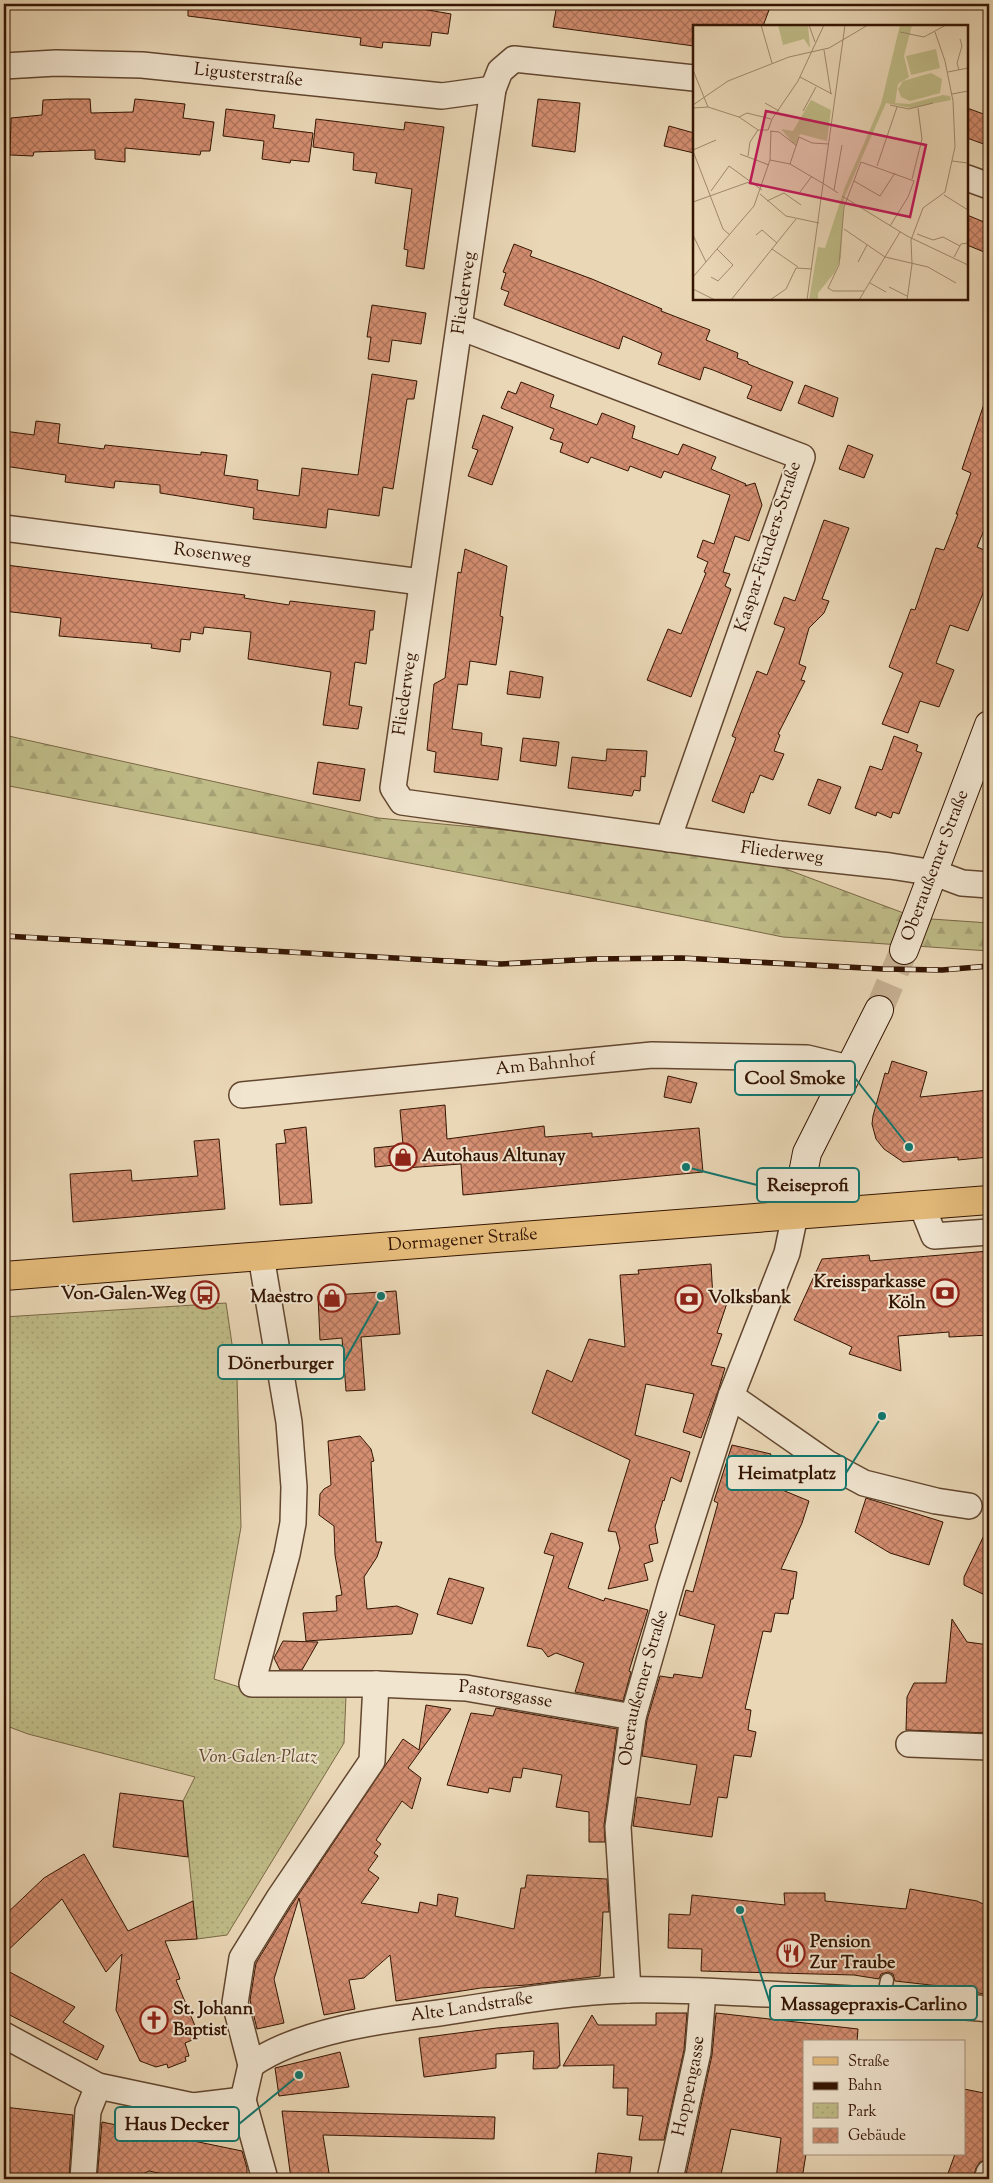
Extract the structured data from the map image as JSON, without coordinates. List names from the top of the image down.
{
  "streets": {
    "main road": ["Oberaußemer Straße", "Dormagener Straße"],
    "street": [
      "Ligusterstraße",
      "Fliederweg",
      "Kaspar-Fünders-Straße",
      "Rosenweg",
      "Am Bahnhof",
      "Pastorsgasse",
      "Alte Landstraße",
      "Hoppengasse"
    ]
  },
  "crossings": [
    ["Ligusterstraße", "Fliederweg"],
    ["Fliederweg", "Kaspar-Fünders-Straße"],
    ["Fliederweg", "Rosenweg"],
    ["Fliederweg", "Oberaußemer Straße"],
    ["Oberaußemer Straße", "Am Bahnhof"],
    ["Oberaußemer Straße", "Dormagener Straße"],
    ["Oberaußemer Straße", "Pastorsgasse"],
    ["Oberaußemer Straße", "Alte Landstraße"],
    ["Dormagener Straße", "Pastorsgasse"],
    ["Alte Landstraße", "Hoppengasse"]
  ],
  "parks": ["Von-Galen-Platz"],
  "places": {
    "other": [
      "Cool Smoke",
      "Reiseprofi",
      "Dönerburger",
      "Heimatplatz",
      "Massagepraxis-Carlino",
      "Haus Decker"
    ],
    "shop": ["Autohaus Altunay", "Maestro"],
    "bank": ["Kreissparkasse Köln", "Volksbank"],
    "bus stop": ["Von-Galen-Weg"],
    "restaurant": ["Pension Zur Traube"],
    "church": ["St. Johann Baptist"]
  },
  "legend": [
    "Straße",
    "Bahn",
    "Park",
    "Gebäude"
  ]
}
